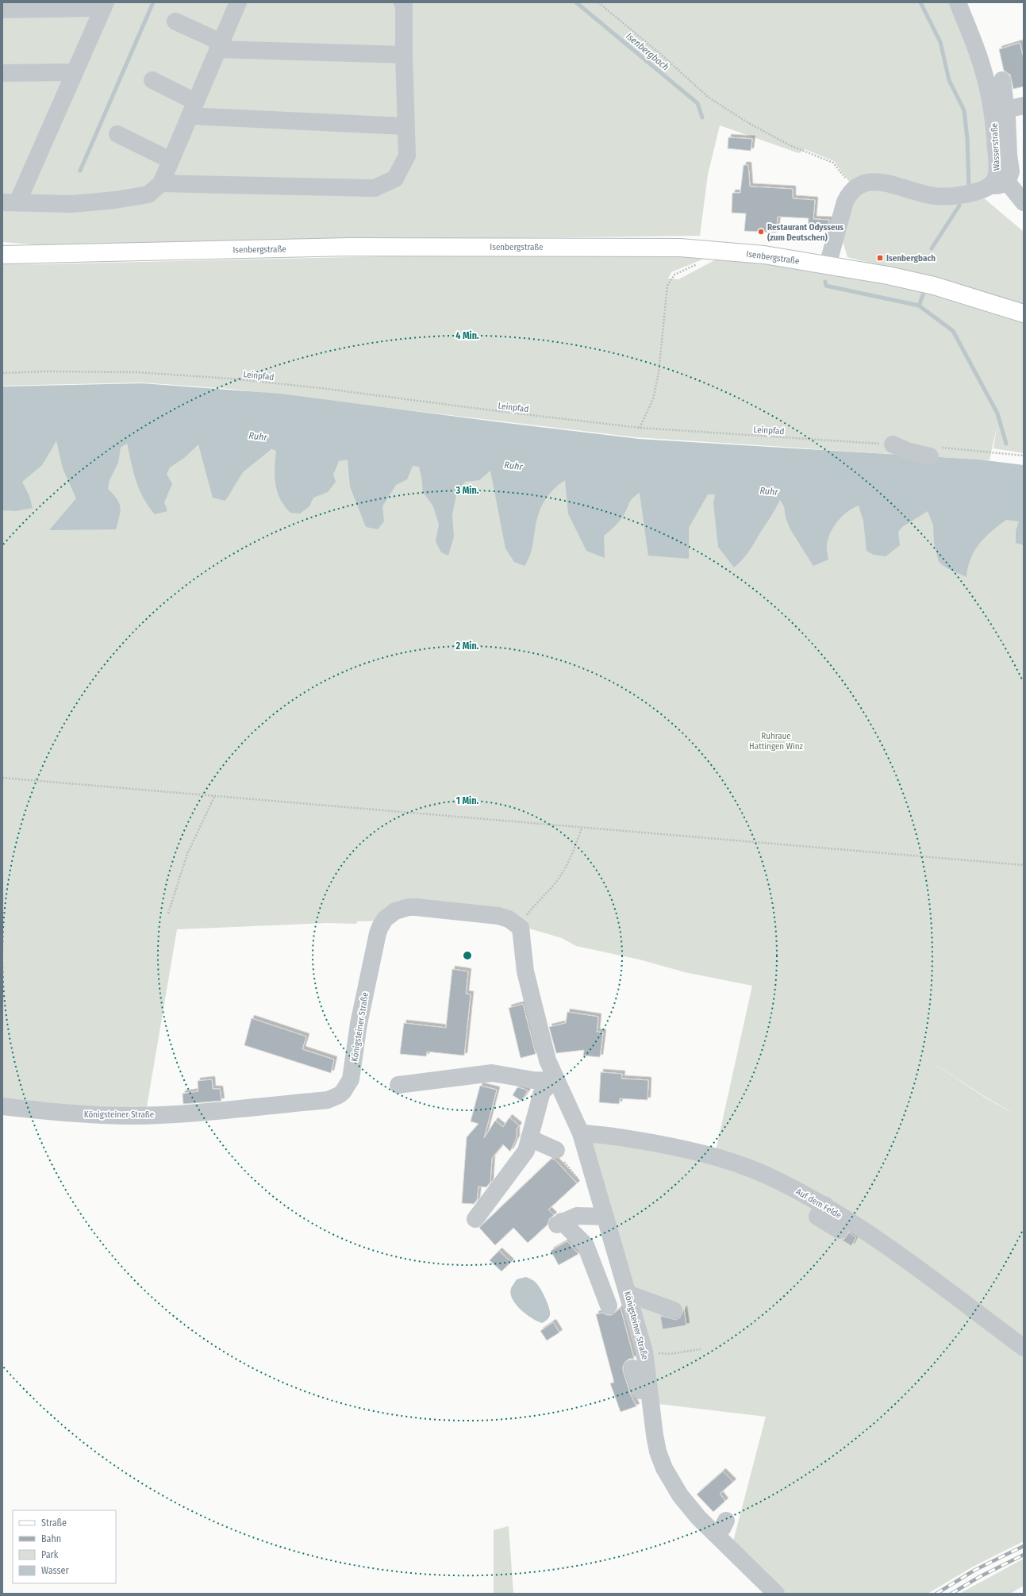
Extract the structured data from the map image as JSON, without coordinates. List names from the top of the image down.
{
  "streets": {
    "main road": ["Isenbergstraße"],
    "street": ["Wasserstraße", "Königsteiner Straße", "Auf dem Felde"],
    "path": ["Leinpfad"]
  },
  "crossings": [
    ["Königsteiner Straße", "Auf dem Felde"]
  ],
  "water": ["Isenbergbach", "Ruhr"],
  "parks": ["Ruhraue Hattingen Winz"],
  "places": {
    "other": ["Restaurant Odysseus (zum Deutschen)"],
    "transit": ["Isenbergbach"]
  },
  "legend": [
    "Straße",
    "Bahn",
    "Park",
    "Wasser"
  ],
  "rings": [
    "4 Min.",
    "3 Min.",
    "2 Min.",
    "1 Min."
  ]
}
